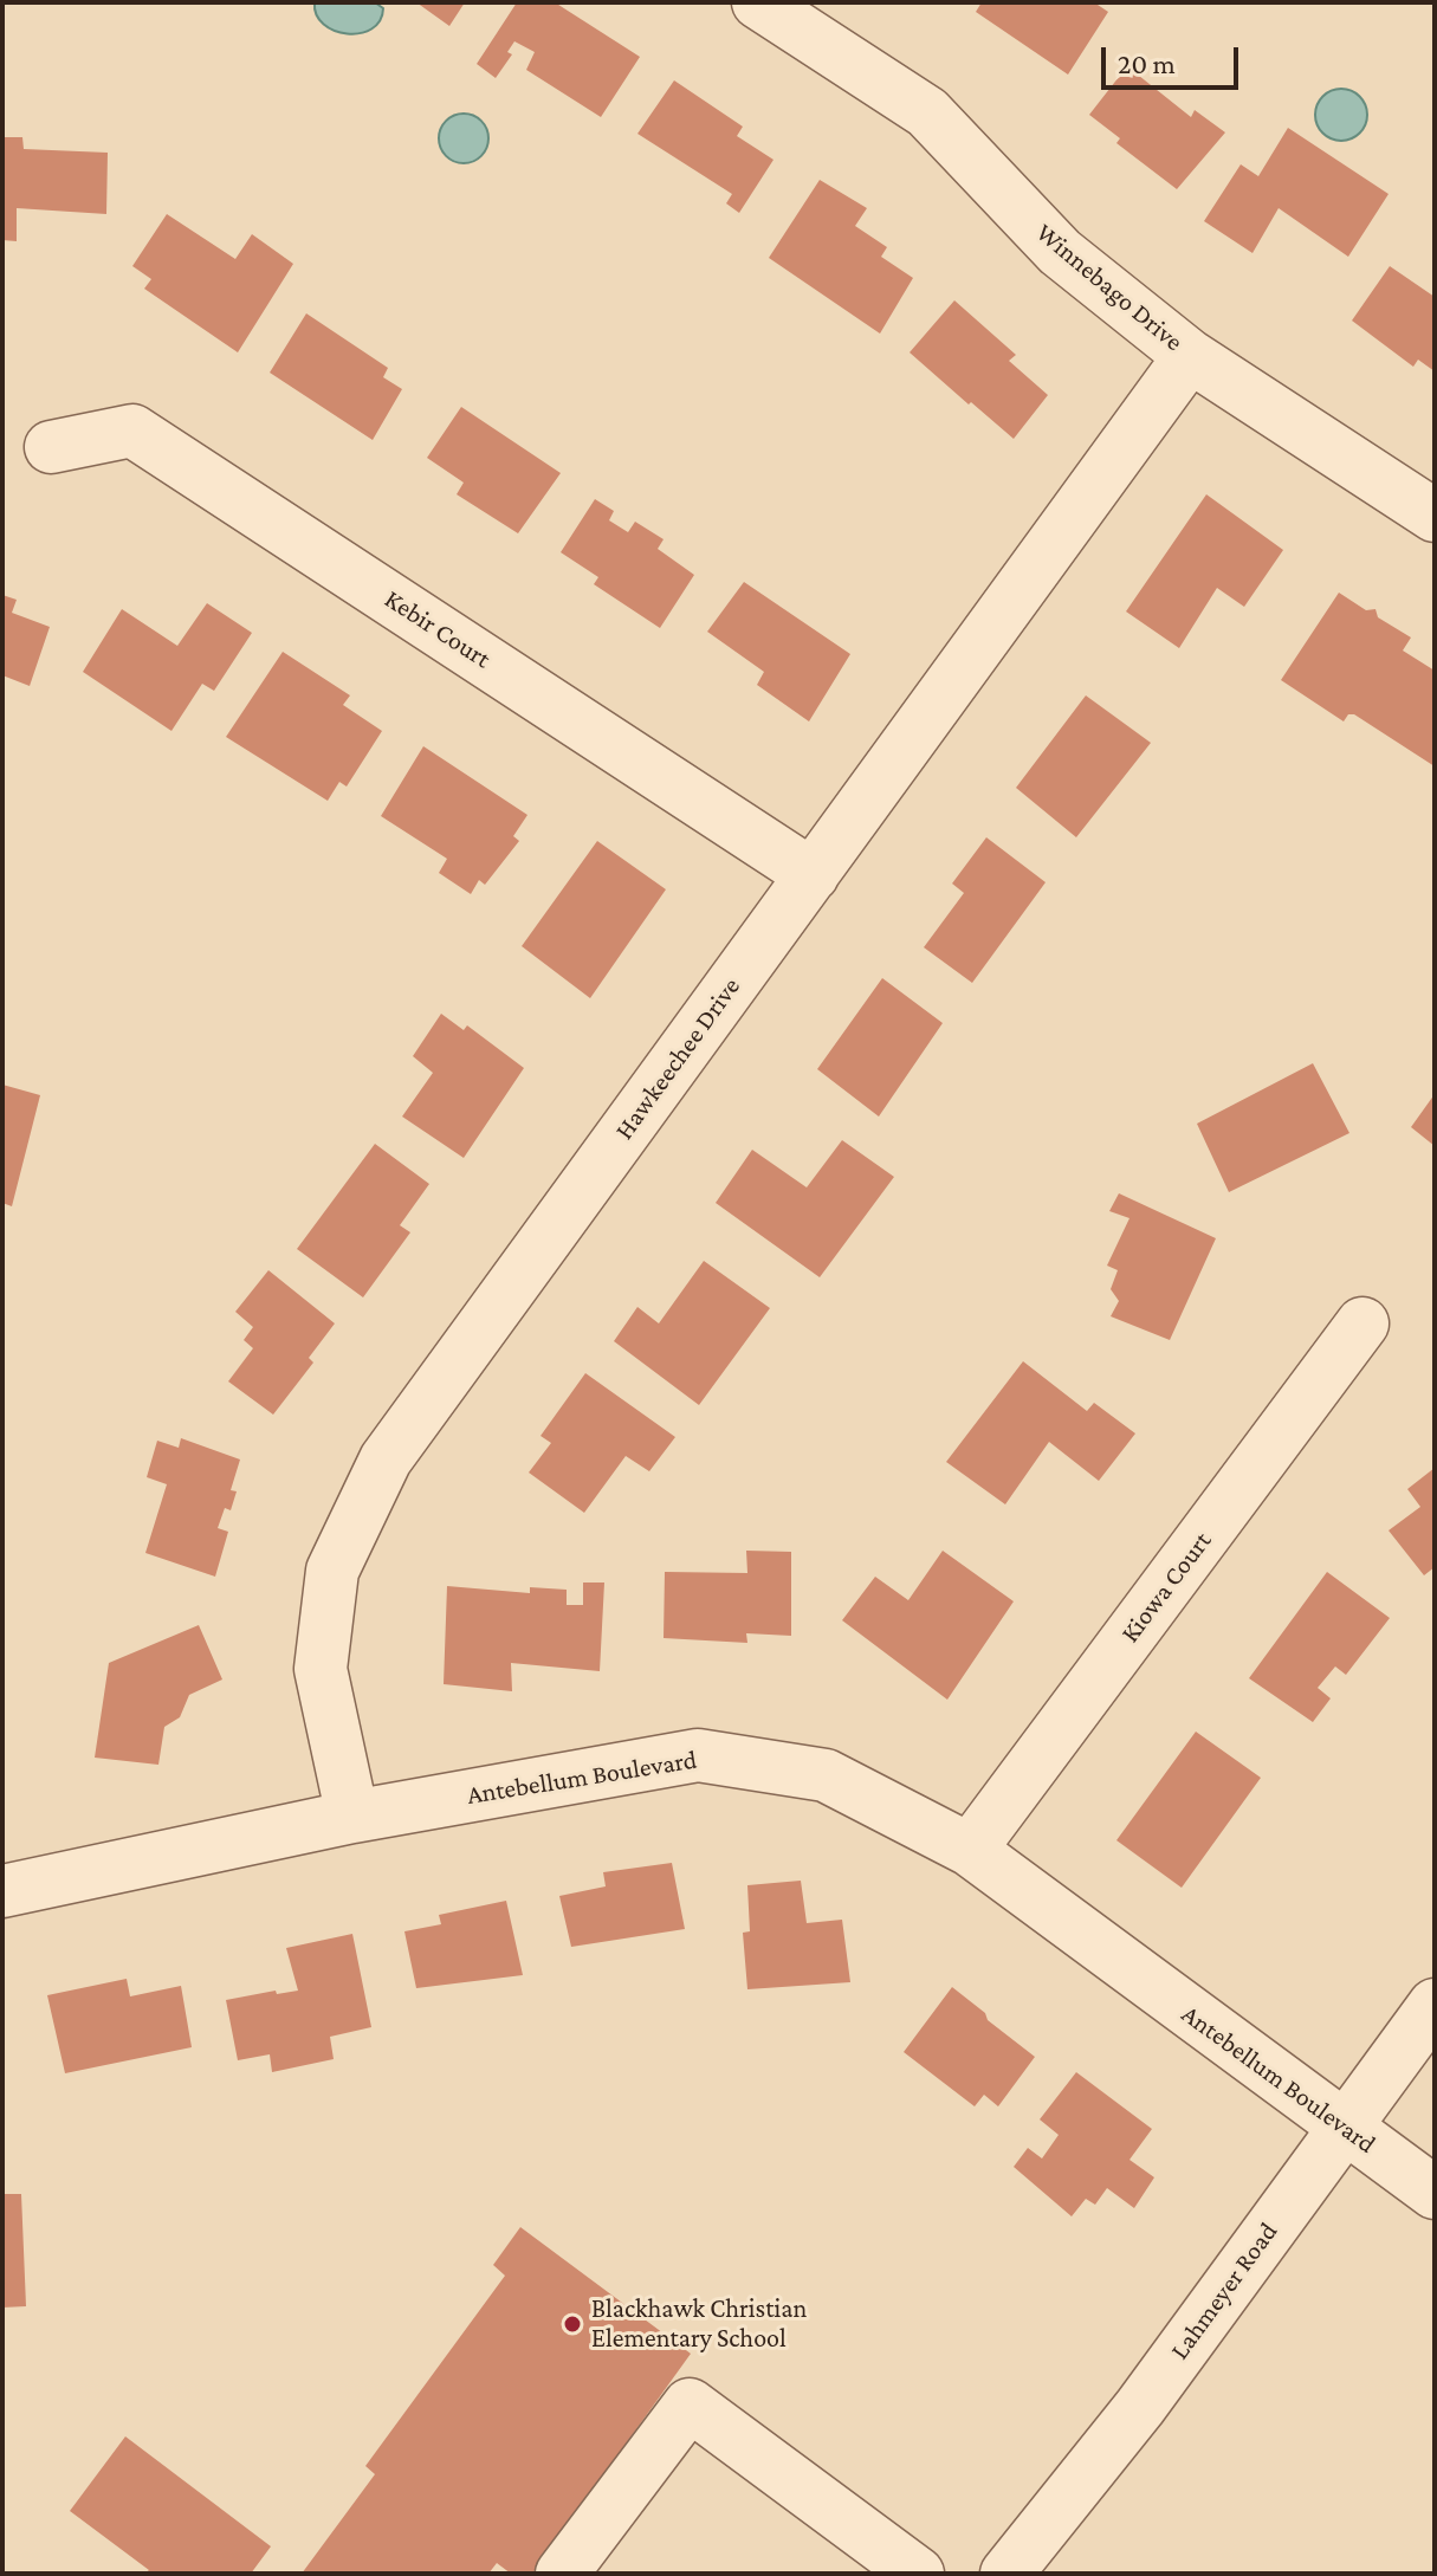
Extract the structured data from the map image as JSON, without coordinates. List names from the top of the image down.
{
  "streets": {
    "street": [
      "Winnebago Drive",
      "Kebir Court",
      "Hawkeechee Drive",
      "Kiowa Court",
      "Antebellum Boulevard",
      "Lahmeyer Road"
    ]
  },
  "crossings": [
    ["Winnebago Drive", "Hawkeechee Drive"],
    ["Kebir Court", "Hawkeechee Drive"],
    ["Hawkeechee Drive", "Antebellum Boulevard"],
    ["Kiowa Court", "Antebellum Boulevard"],
    ["Antebellum Boulevard", "Lahmeyer Road"]
  ],
  "places": ["Blackhawk Christian Elementary School"],
  "scale_bar": "20 m"
}
